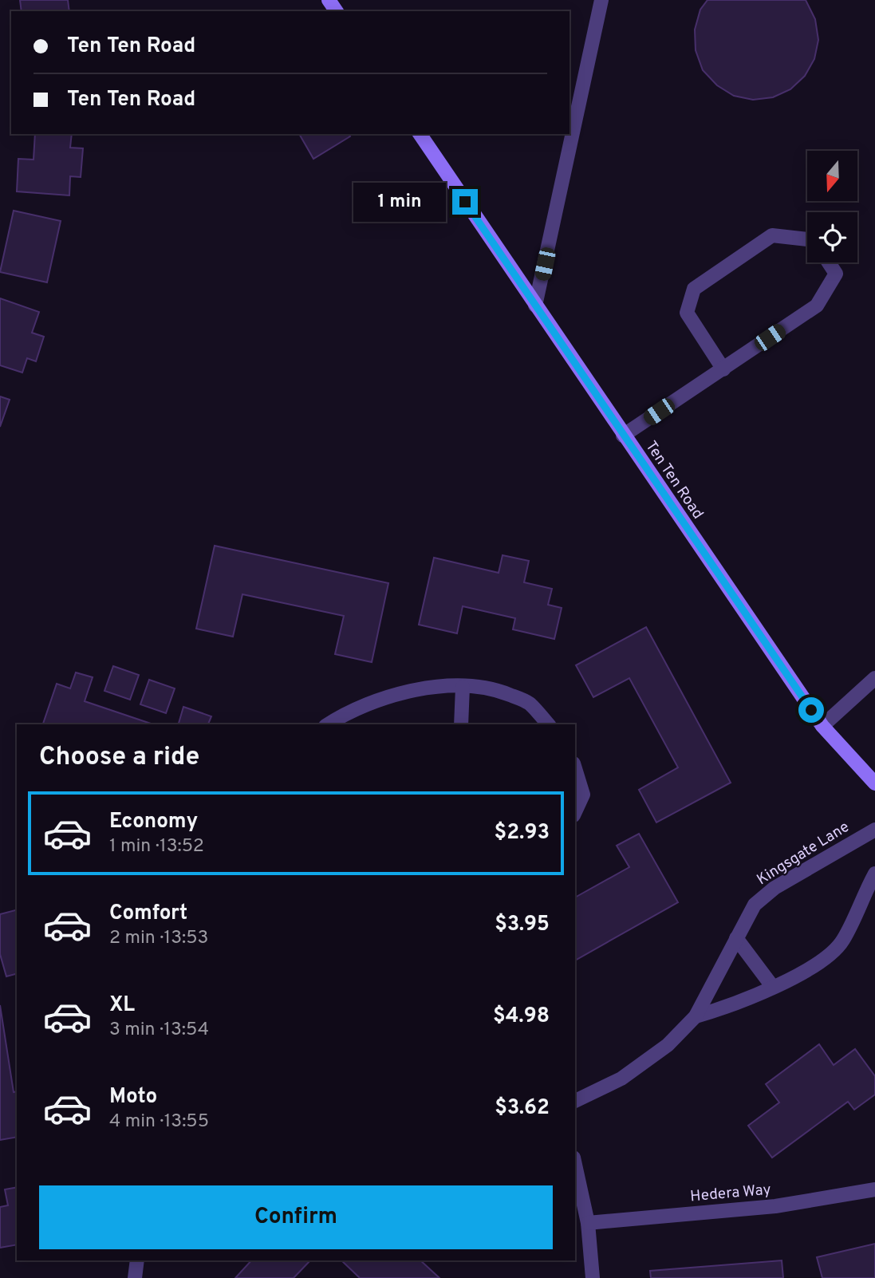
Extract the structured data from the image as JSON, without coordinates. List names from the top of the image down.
{
  "streets": {
    "main road": ["Ten Ten Road"],
    "street": ["Kingsgate Lane", "Hedera Way"]
  },
  "north": "bottom",
  "page": {
    "banner": ["Ten Ten Road", "Ten Ten Road"],
    "bubble": "1 min",
    "heading": "Choose a ride",
    "list": [
      {
        "name": "Economy",
        "note": "1 min · 13:52",
        "value": "$2.93"
      },
      {
        "name": "Comfort",
        "note": "2 min · 13:53",
        "value": "$3.95"
      },
      {
        "name": "XL",
        "note": "3 min · 13:54",
        "value": "$4.98"
      },
      {
        "name": "Moto",
        "note": "4 min · 13:55",
        "value": "$3.62"
      }
    ],
    "buttons": "Confirm"
  }
}
